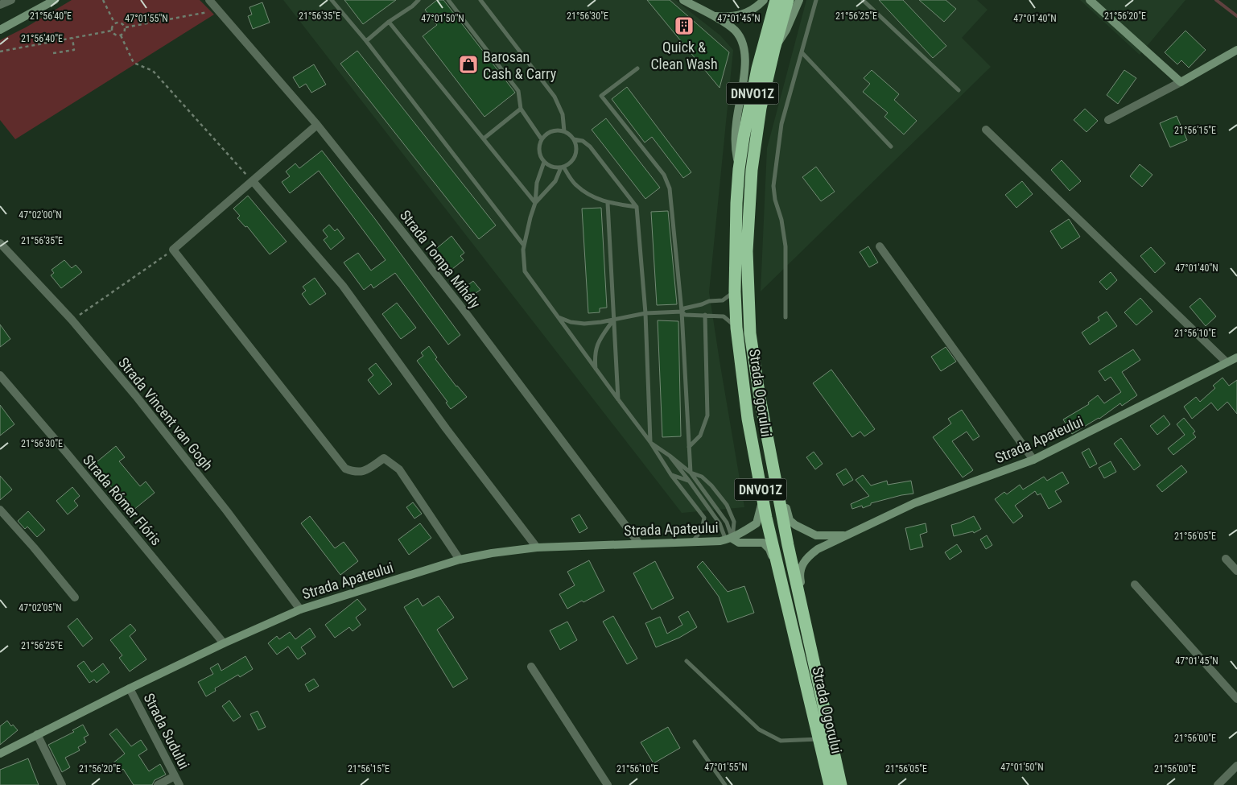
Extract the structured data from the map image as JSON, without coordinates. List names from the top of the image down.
{
  "streets": {
    "highway": ["DNVO1Z", "Strada Ogorului"],
    "street": [
      "Strada Tompa Mihály",
      "Strada Vincent van Gogh",
      "Strada Apateului",
      "Strada Rómer Flóris",
      "Strada Sudului"
    ]
  },
  "crossings": [
    ["Strada Tompa Mihály", "Strada Apateului"],
    ["Strada Ogorului", "Strada Apateului"],
    ["Strada Vincent van Gogh", "Strada Apateului"],
    ["Strada Apateului", "Strada Rómer Flóris"],
    ["Strada Apateului", "Strada Sudului"]
  ],
  "places": {
    "building": ["Quick & Clean Wash"],
    "shop": ["Barosan Cash & Carry"]
  },
  "coordinates": [
    "21°56'40\"E",
    "21°56'35\"E",
    "21°56'30\"E",
    "21°56'25\"E",
    "21°56'20\"E",
    "47°01'55\"N",
    "47°01'50\"N",
    "47°01'45\"N",
    "47°01'40\"N",
    "21°56'15\"E",
    "47°02'00\"N",
    "21°56'10\"E",
    "21°56'05\"E",
    "47°02'05\"N",
    "21°56'00\"E"
  ]
}
